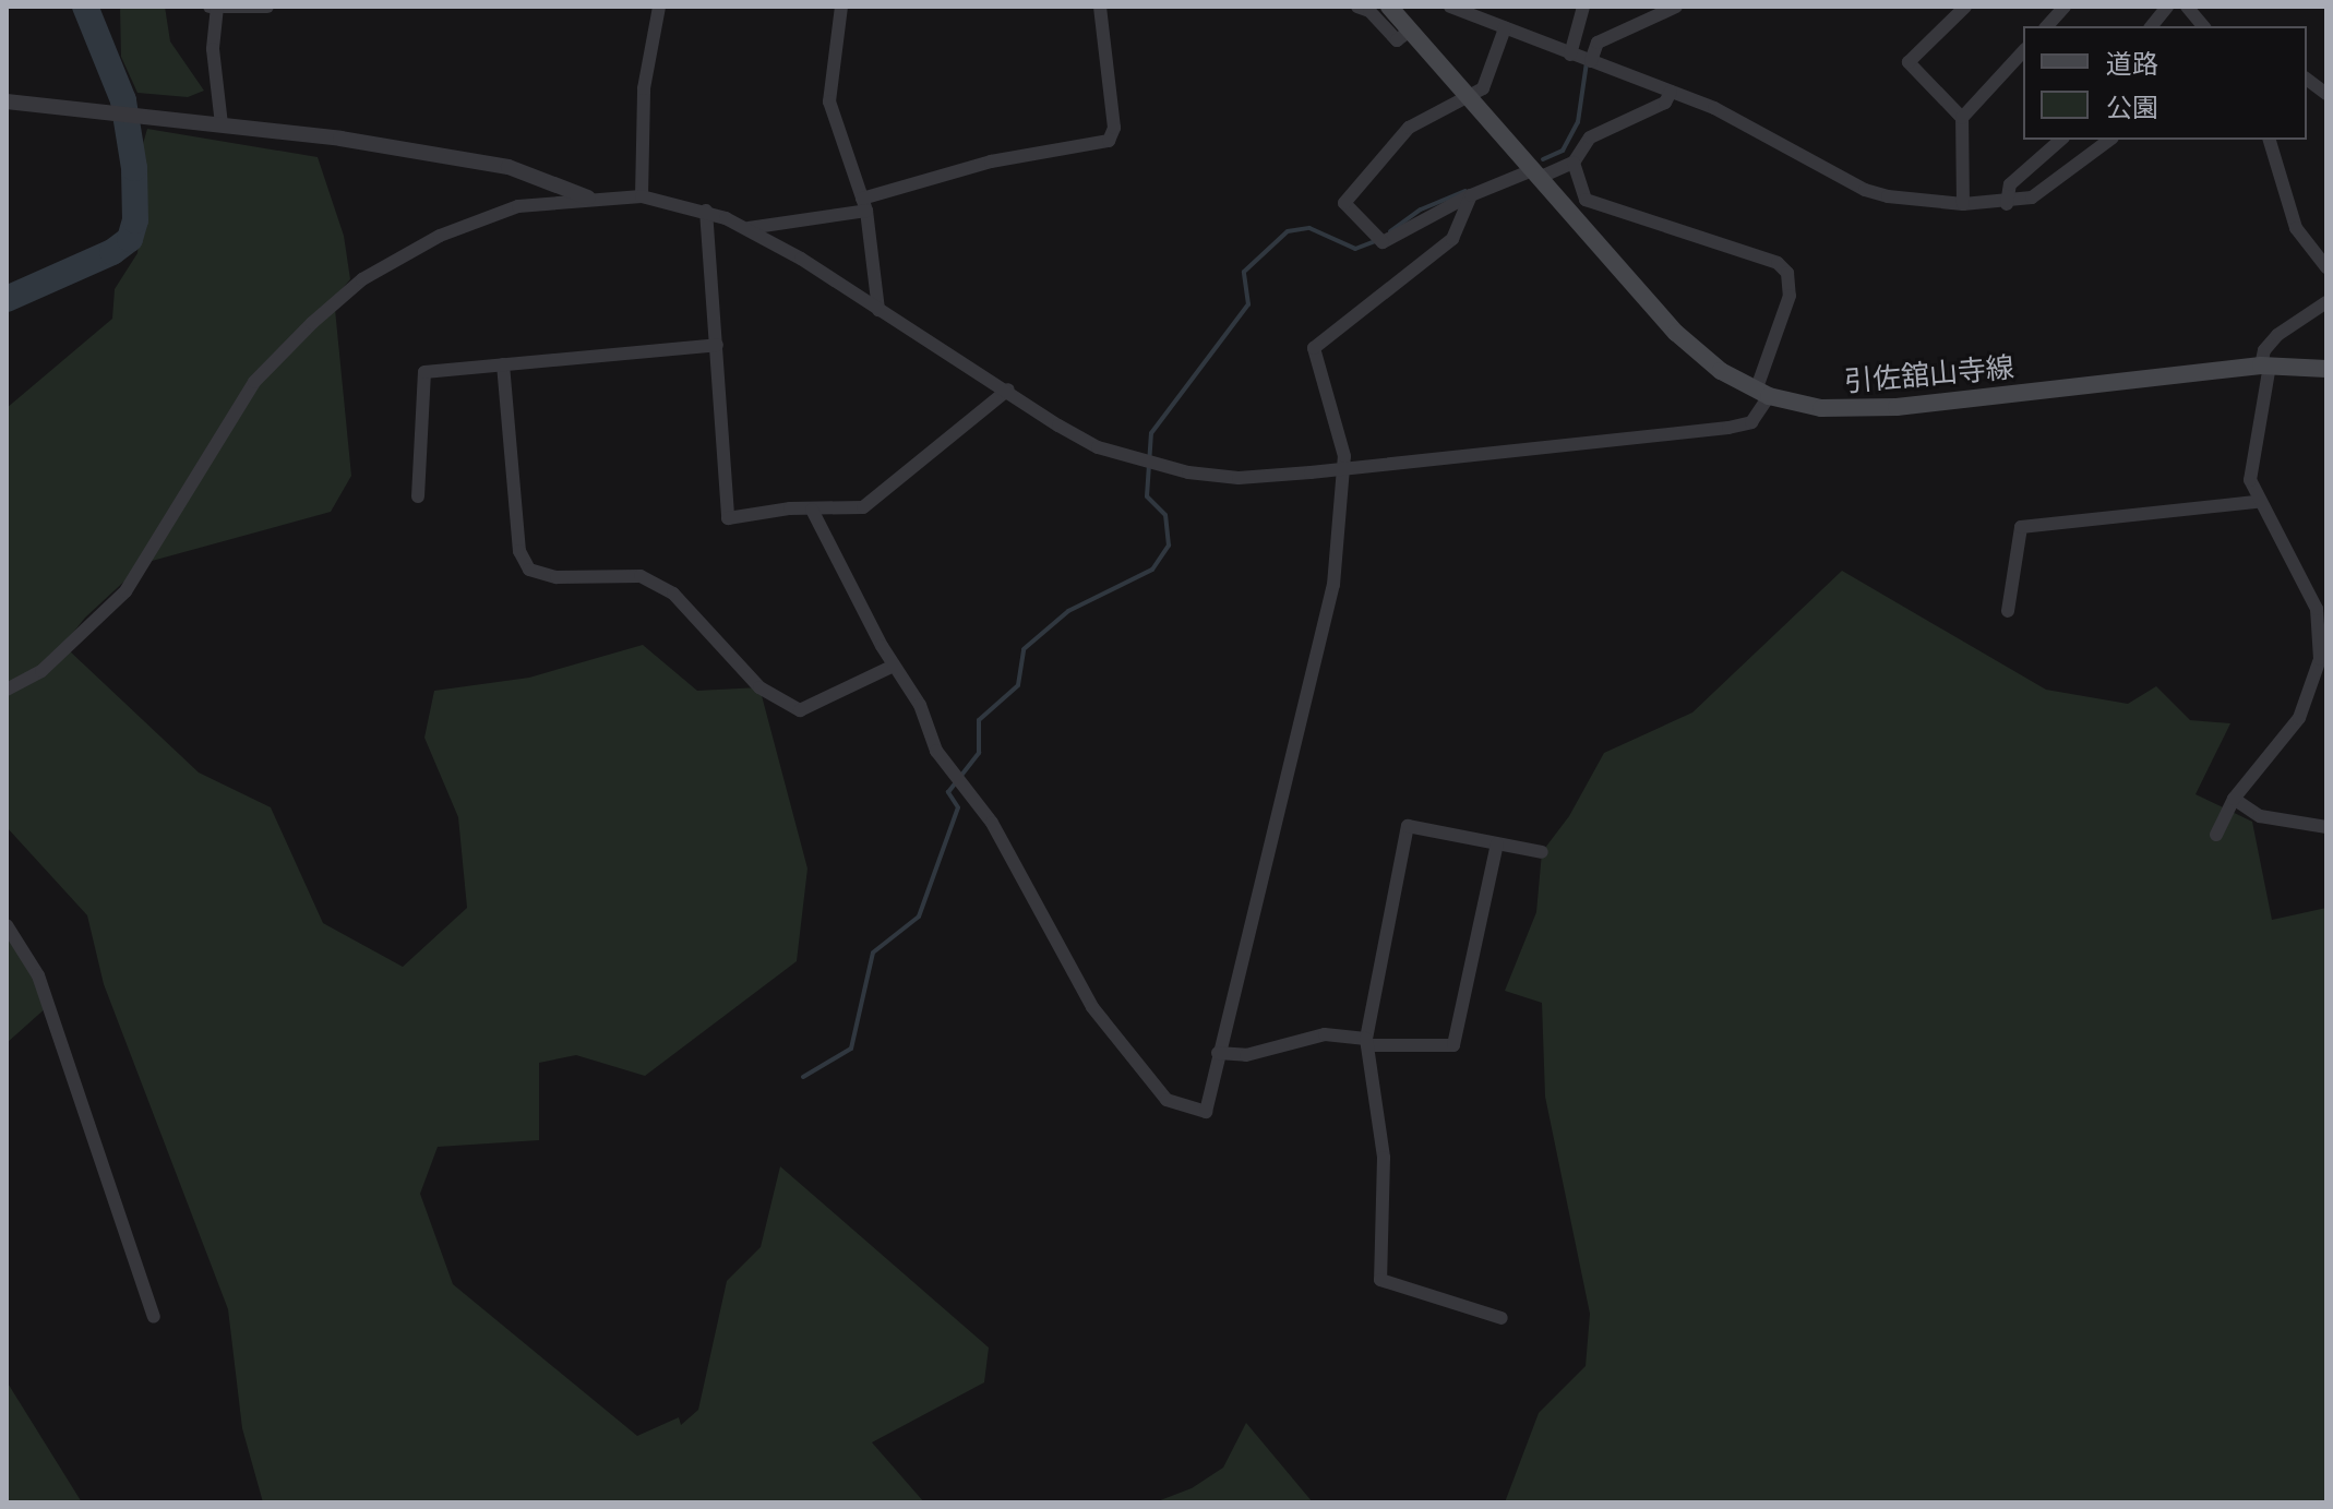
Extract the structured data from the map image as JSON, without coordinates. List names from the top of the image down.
{
  "streets": {
    "main road": ["引佐舘山寺線"]
  },
  "legend": ["道路", "公園"]
}
